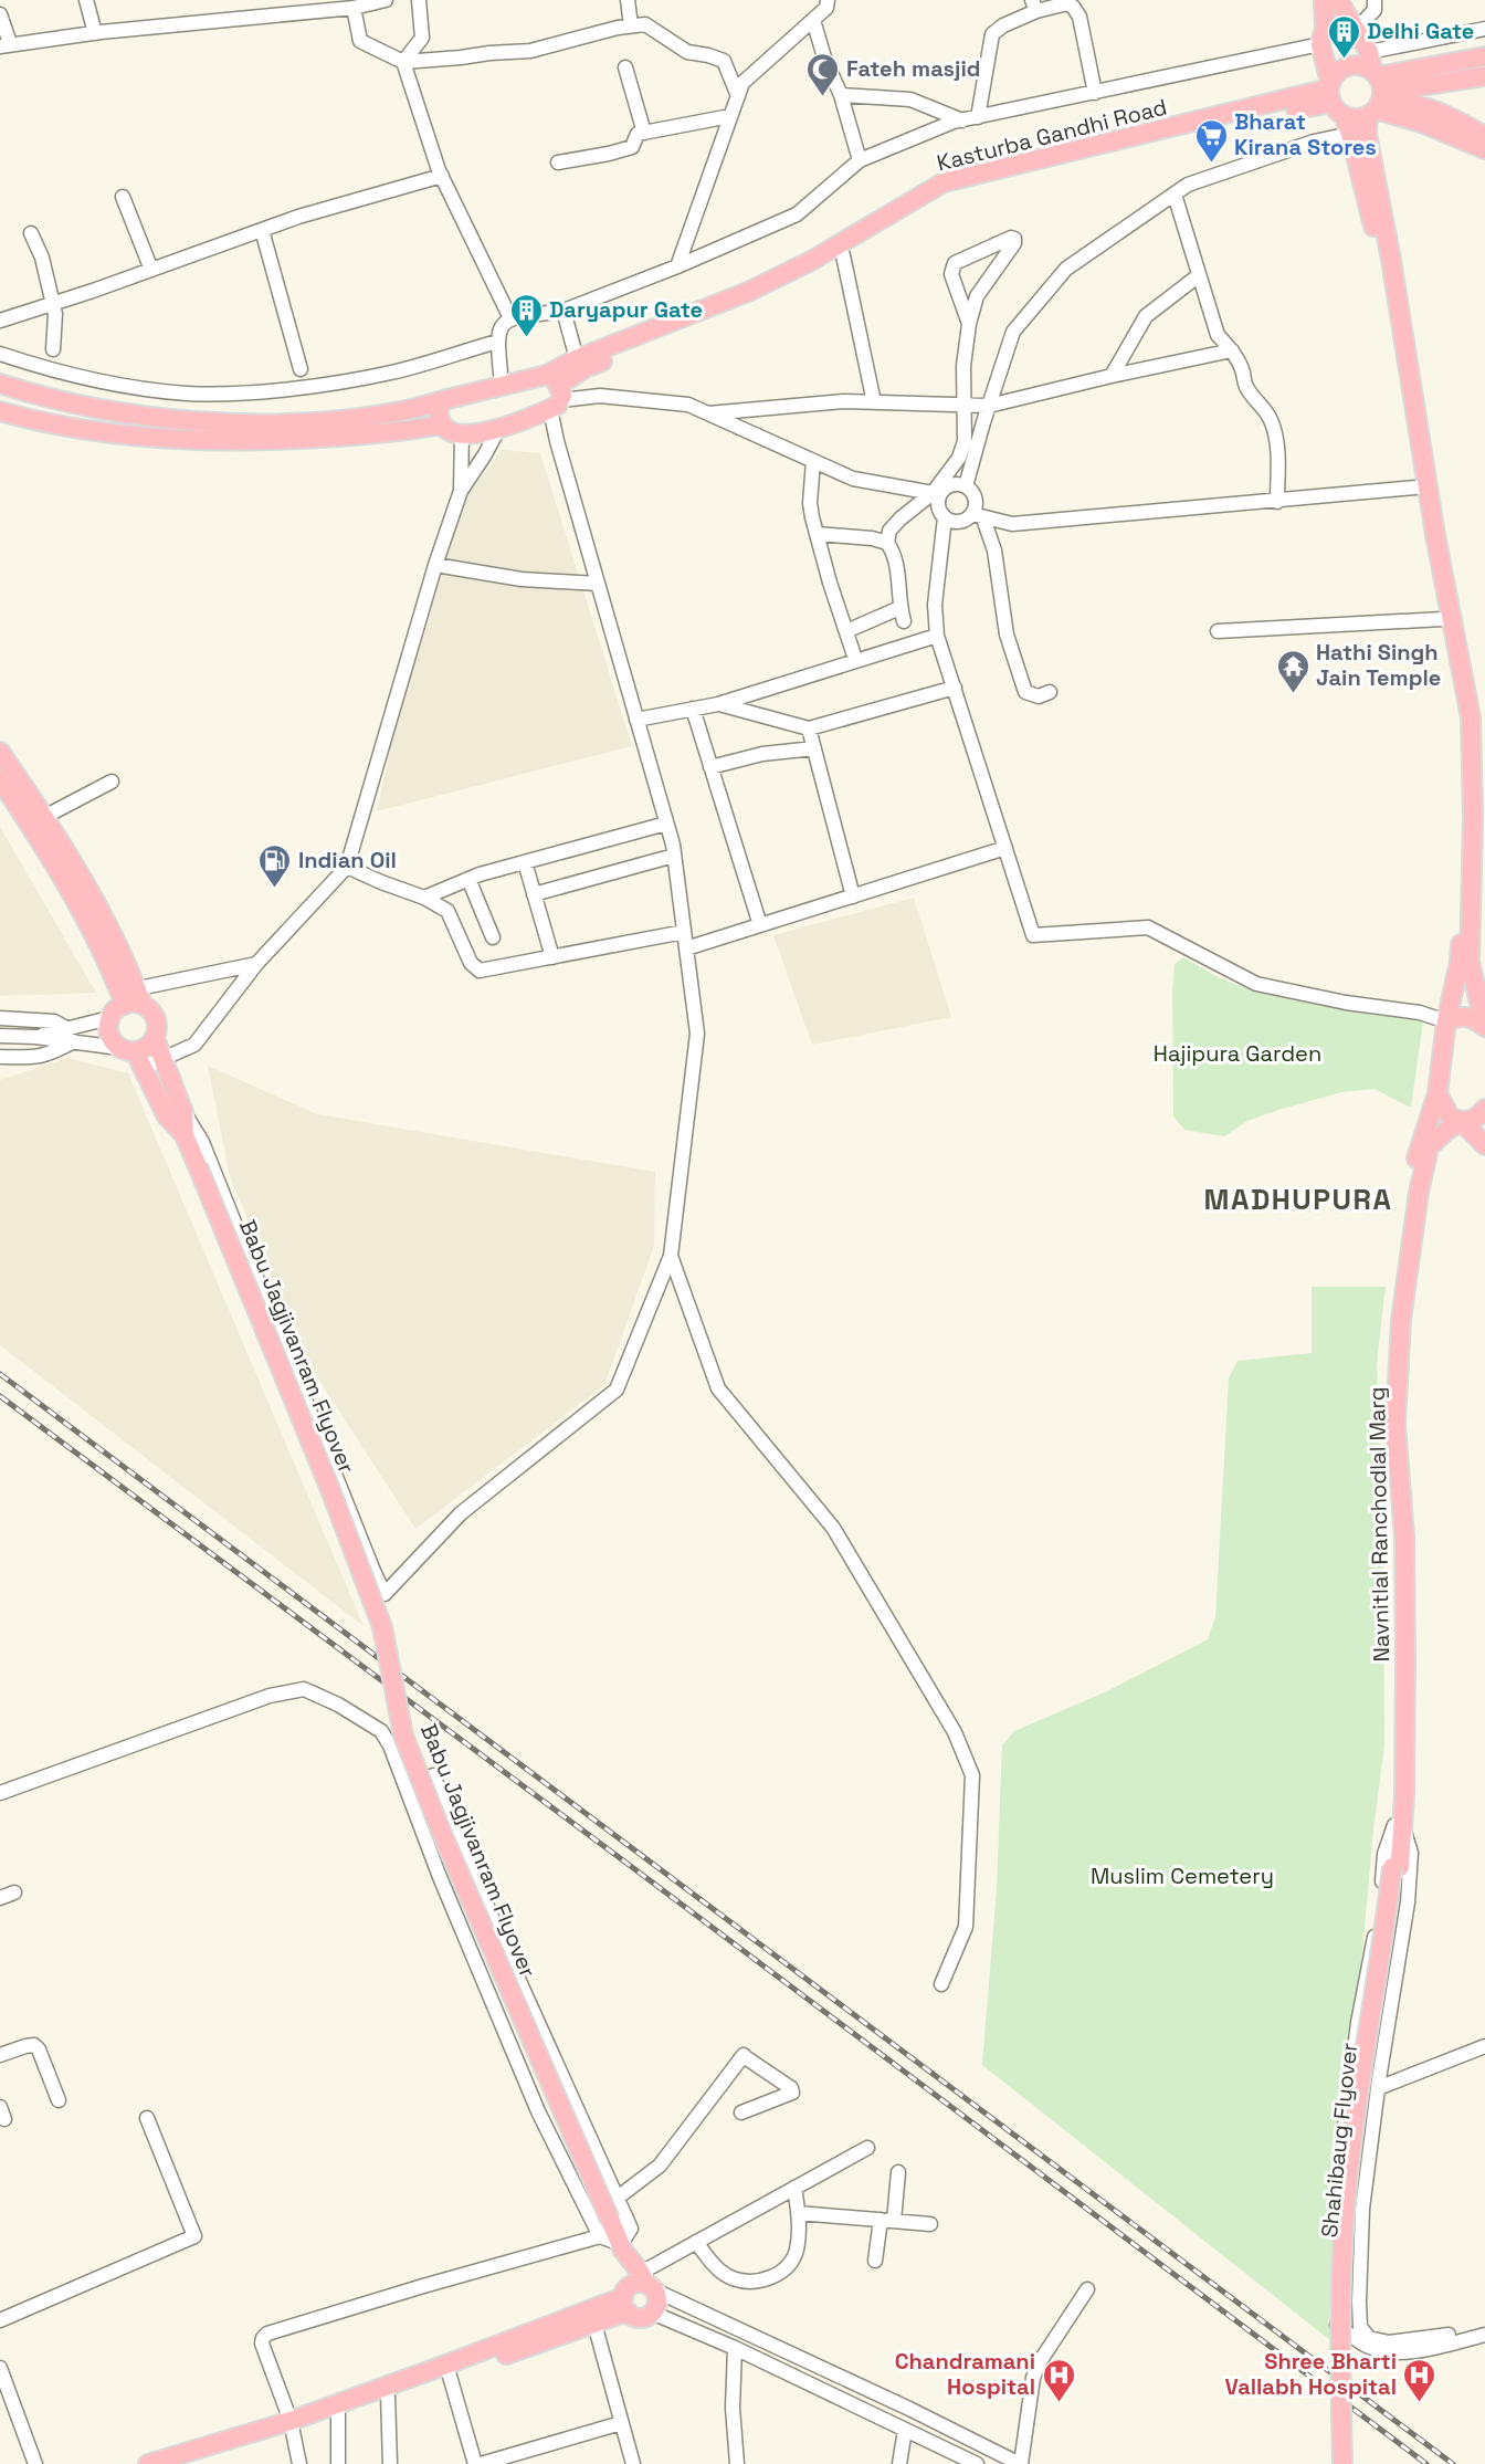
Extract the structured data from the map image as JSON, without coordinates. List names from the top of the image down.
{
  "streets": {
    "main road": [
      "Kasturba Gandhi Road",
      "Babu Jagjivanram Flyover",
      "Navnitlal Ranchodlal Marg",
      "Shahibaug Flyover"
    ]
  },
  "crossings": [
    ["Navnitlal Ranchodlal Marg", "Shahibaug Flyover"]
  ],
  "districts": ["MADHUPURA"],
  "parks": ["Hajipura Garden", "Muslim Cemetery"],
  "places": {
    "building": ["Delhi Gate", "Daryapur Gate"],
    "mosque": ["Fateh masjid"],
    "supermarket": ["Bharat Kirana Stores"],
    "temple": ["Hathi Singh Jain Temple"],
    "fuel station": ["Indian Oil"],
    "hospital": ["Chandramani Hospital", "Shree Bharti Vallabh Hospital"]
  }
}
